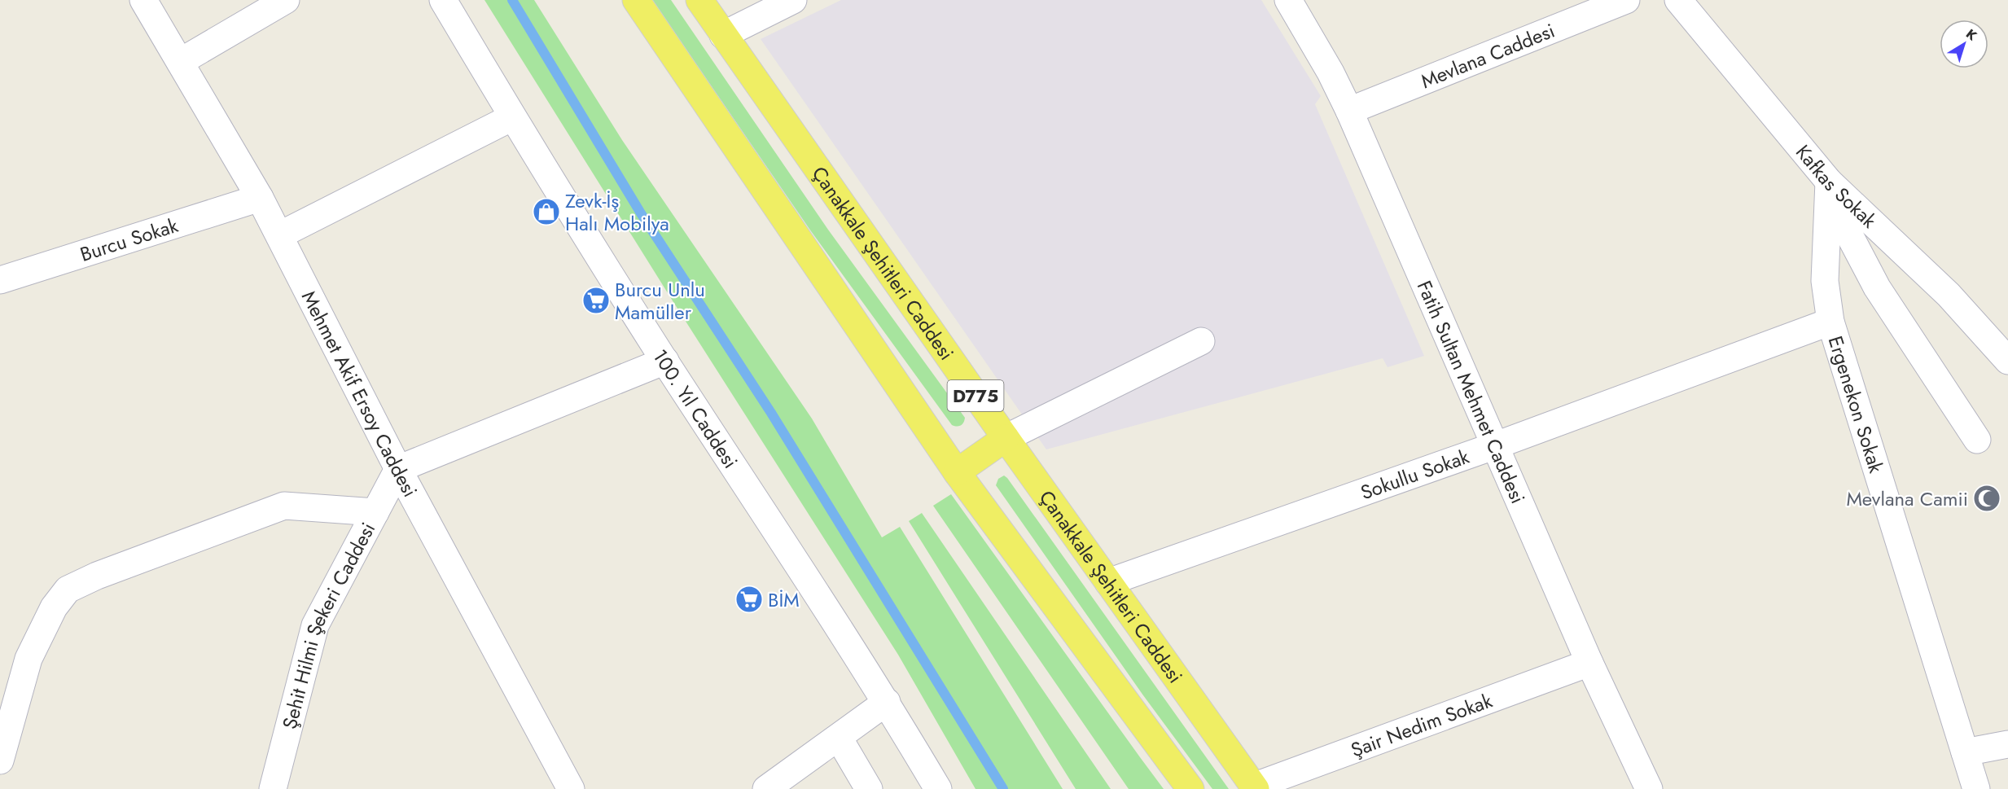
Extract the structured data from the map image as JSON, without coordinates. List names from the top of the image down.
{
  "streets": {
    "main road": ["Çanakkale Şehitleri Caddesi", "D775"],
    "street": [
      "Mevlana Caddesi",
      "Kafkas Sokak",
      "Burcu Sokak",
      "Mehmet Akif Ersoy Caddesi",
      "Fatih Sultan Mehmet Caddesi",
      "Ergenekon Sokak",
      "100. Yıl Caddesi",
      "Sokullu Sokak",
      "Şehit Hilmi Şekeri Caddesi",
      "Şair Nedim Sokak"
    ]
  },
  "crossings": [
    ["Mevlana Caddesi", "Fatih Sultan Mehmet Caddesi"],
    ["Kafkas Sokak", "Ergenekon Sokak"],
    ["Burcu Sokak", "Mehmet Akif Ersoy Caddesi"],
    ["Çanakkale Şehitleri Caddesi", "Sokullu Sokak"],
    ["Çanakkale Şehitleri Caddesi", "Şair Nedim Sokak"],
    ["Mehmet Akif Ersoy Caddesi", "Şehit Hilmi Şekeri Caddesi"],
    ["Fatih Sultan Mehmet Caddesi", "Sokullu Sokak"],
    ["Fatih Sultan Mehmet Caddesi", "Şair Nedim Sokak"],
    ["Ergenekon Sokak", "Sokullu Sokak"]
  ],
  "places": {
    "shop": ["Zevk-İş Halı Mobilya"],
    "supermarket": ["Burcu Unlu Mamüller", "BİM"],
    "mosque": ["Mevlana Camii"]
  },
  "north": "top right"
}
